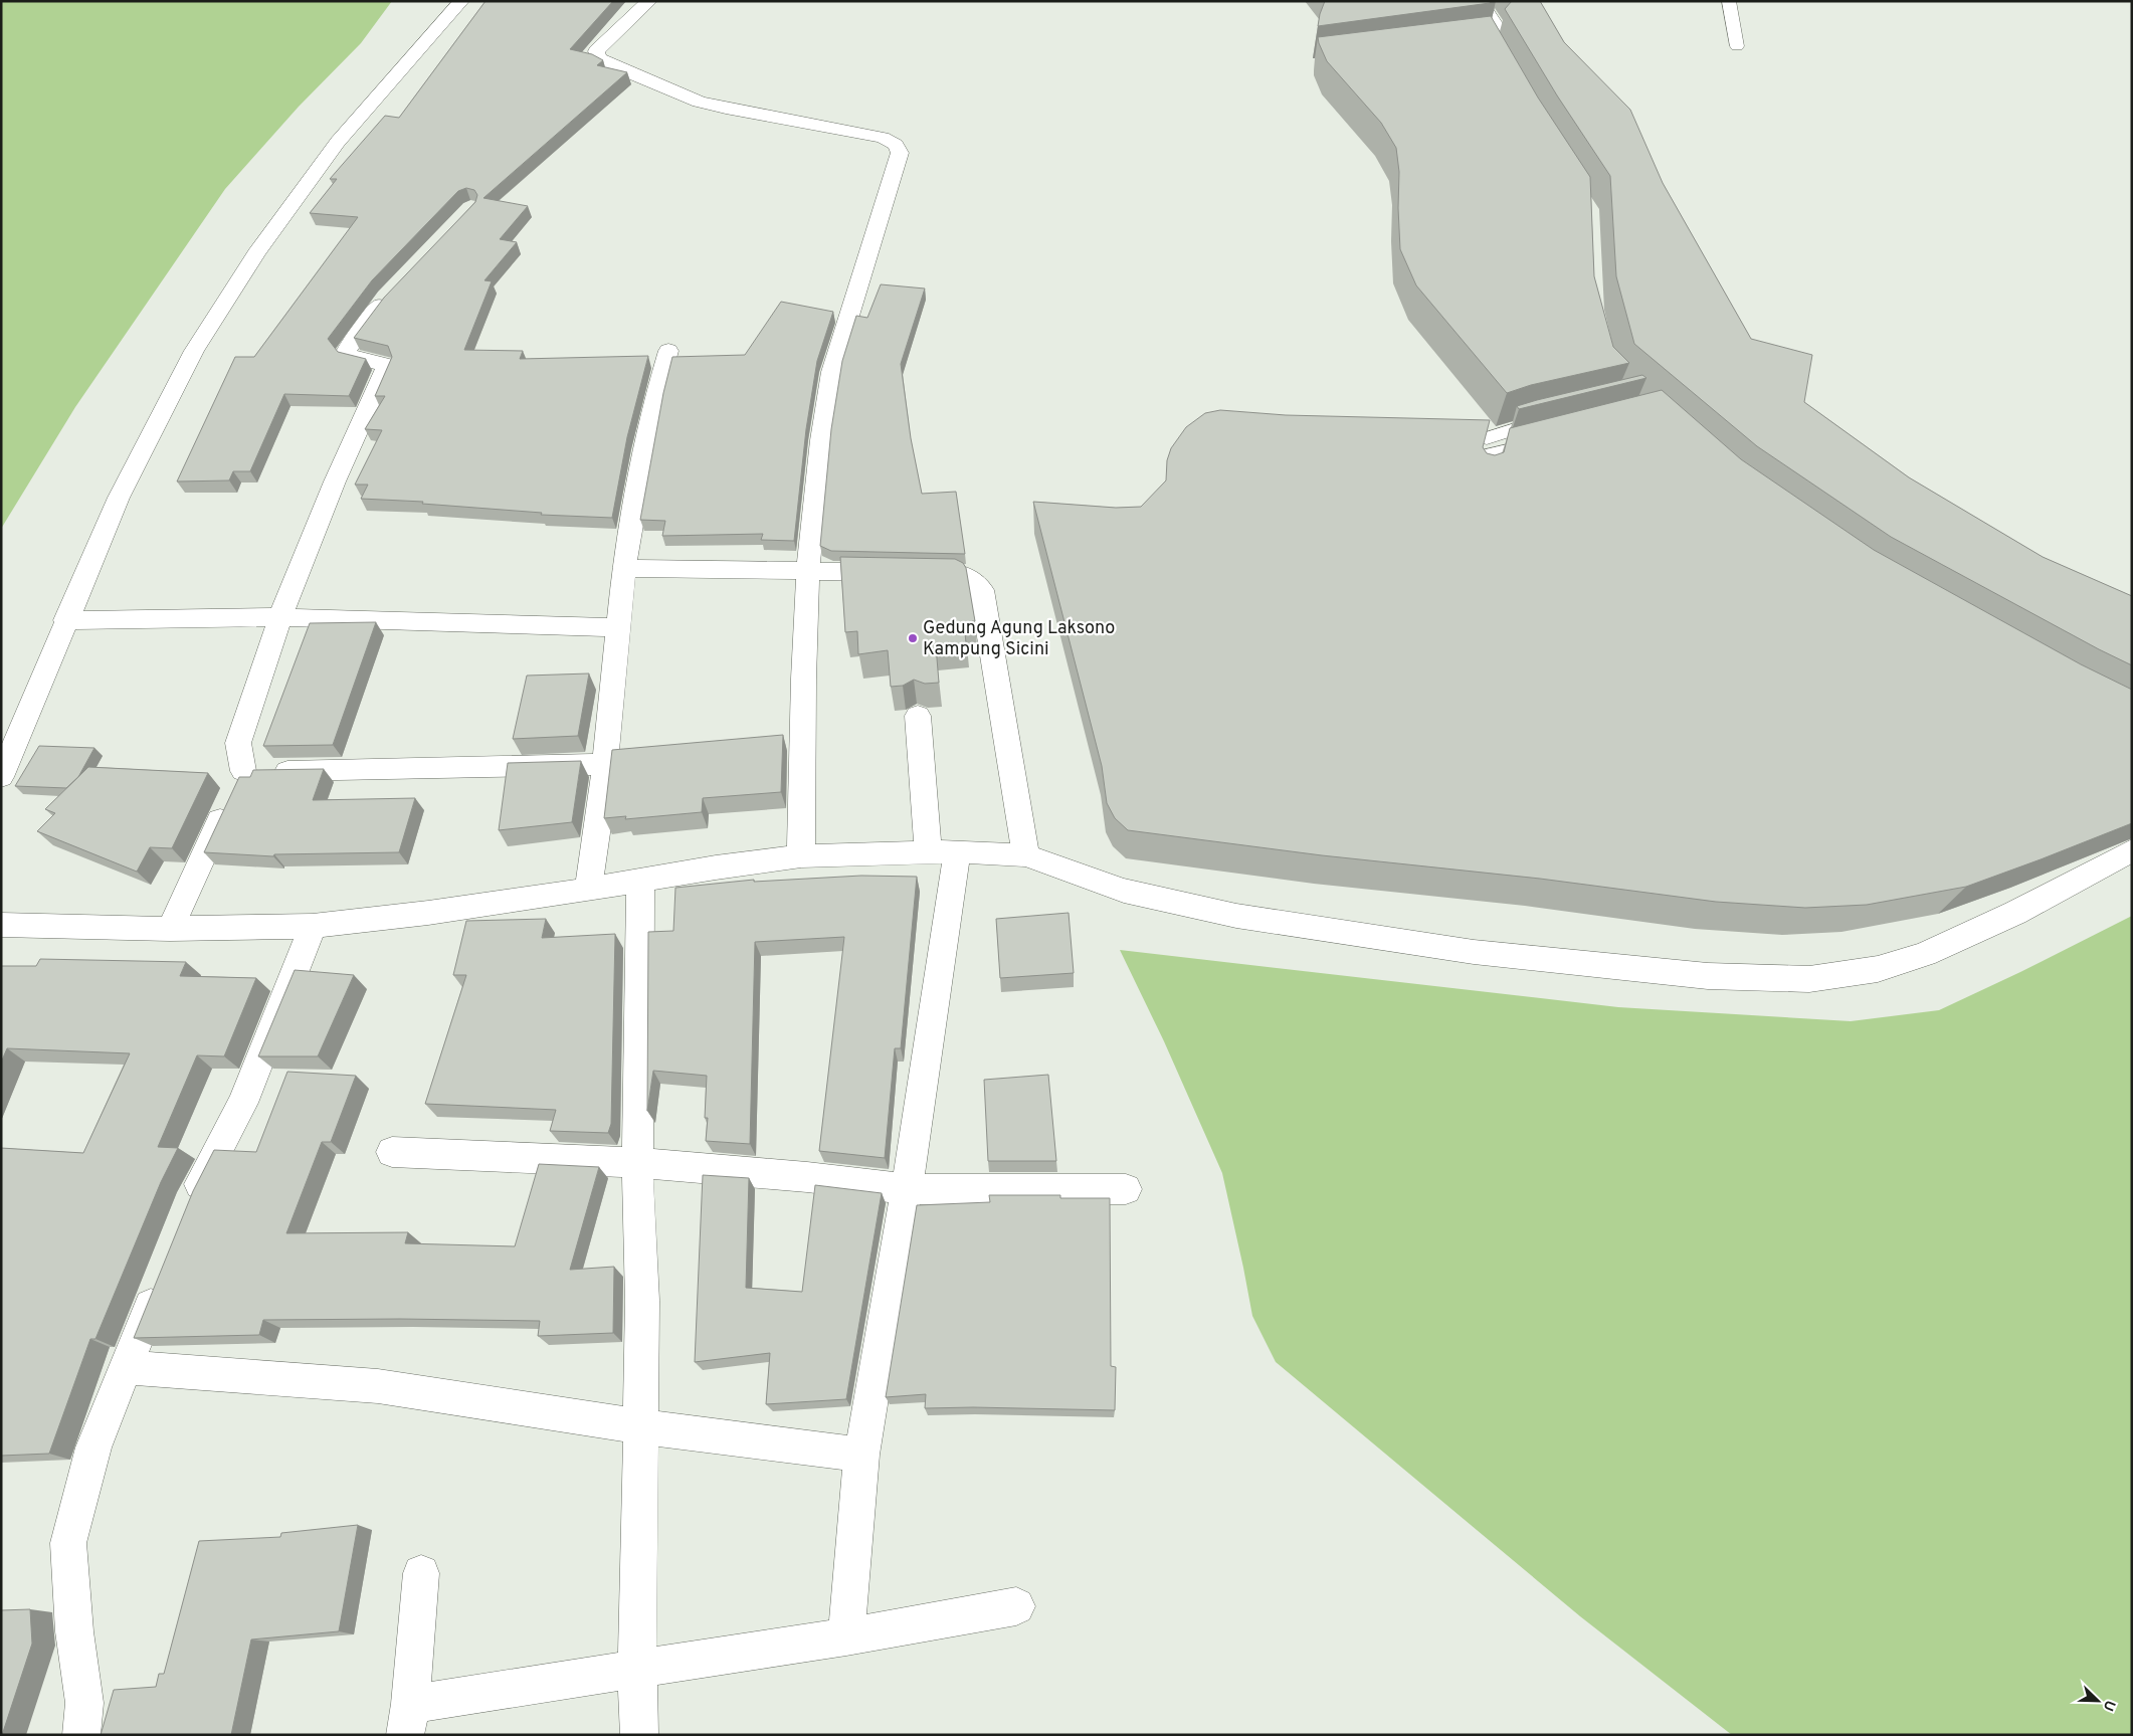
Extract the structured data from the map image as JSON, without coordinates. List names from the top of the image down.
{
  "places": ["Gedung Agung Laksono Kampung Sicini"],
  "north": "bottom right"
}
